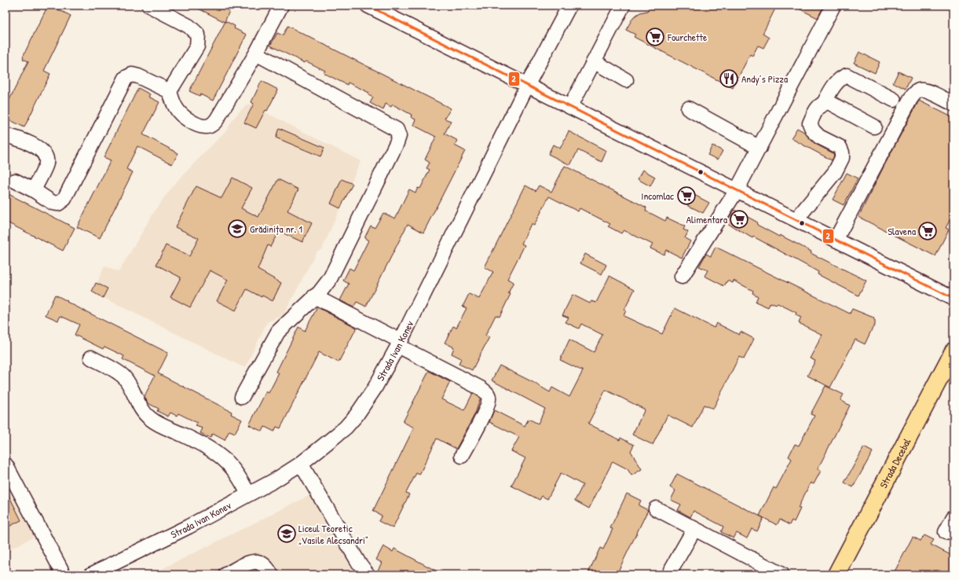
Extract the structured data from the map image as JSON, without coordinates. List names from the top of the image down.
{
  "streets": {
    "main road": ["Strada Decebal"],
    "street": ["Strada Ivan Konev"]
  },
  "places": {
    "supermarket": [
      "Fourchette",
      "Incomlac",
      "Alimentara",
      "Slavena"
    ],
    "restaurant": ["Andy’s Pizza"],
    "school or university": ["Grădinița nr. 1", "Liceul Teoretic „Vasile Alecsandri“"]
  },
  "lines": ["transit line 2"]
}
